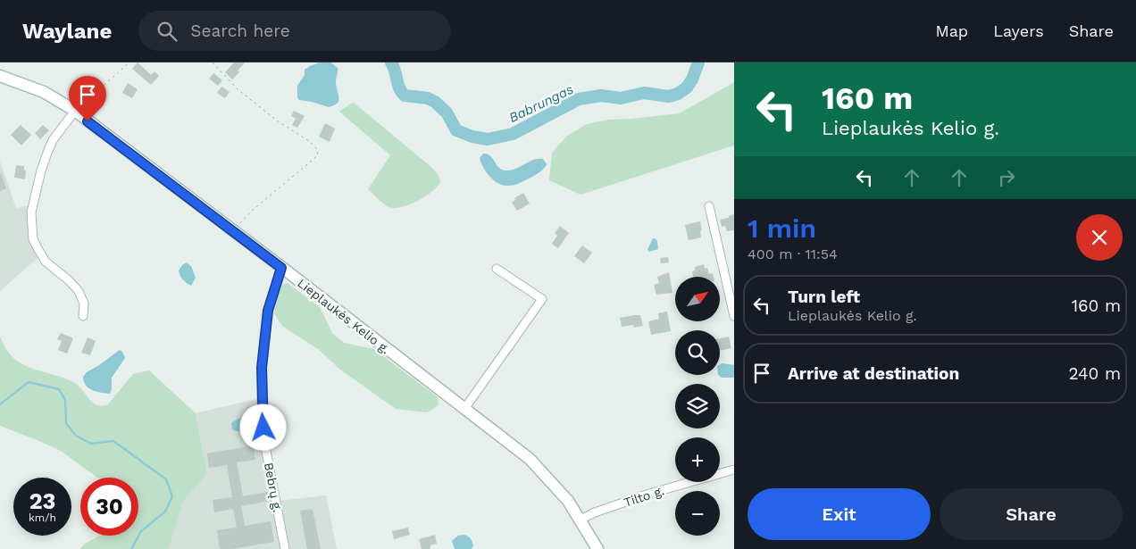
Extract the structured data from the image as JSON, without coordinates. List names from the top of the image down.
{
  "streets": {
    "main road": ["Lieplaukės Kelio g."],
    "street": ["Bebrų g.", "Tilto g."]
  },
  "crossings": [
    ["Lieplaukės Kelio g.", "Bebrų g."],
    ["Lieplaukės Kelio g.", "Tilto g."]
  ],
  "water": ["Babrungas"],
  "north": "top right",
  "page": {
    "header": "Waylane",
    "search": "Search here",
    "nav": ["Map", "Layers", "Share"],
    "turn": ["160 m", "Lieplaukės Kelio g."],
    "heading": ["1 min", "400 m · 11:54"],
    "list": [
      {
        "name": "Turn left",
        "note": "Lieplaukės Kelio g.",
        "value": "160 m"
      },
      {
        "name": "Arrive at destination",
        "value": "240 m"
      }
    ],
    "map_buttons": ["+", "−"],
    "speed": "23 km/h",
    "limit": "30",
    "buttons": ["Exit", "Share"]
  }
}
